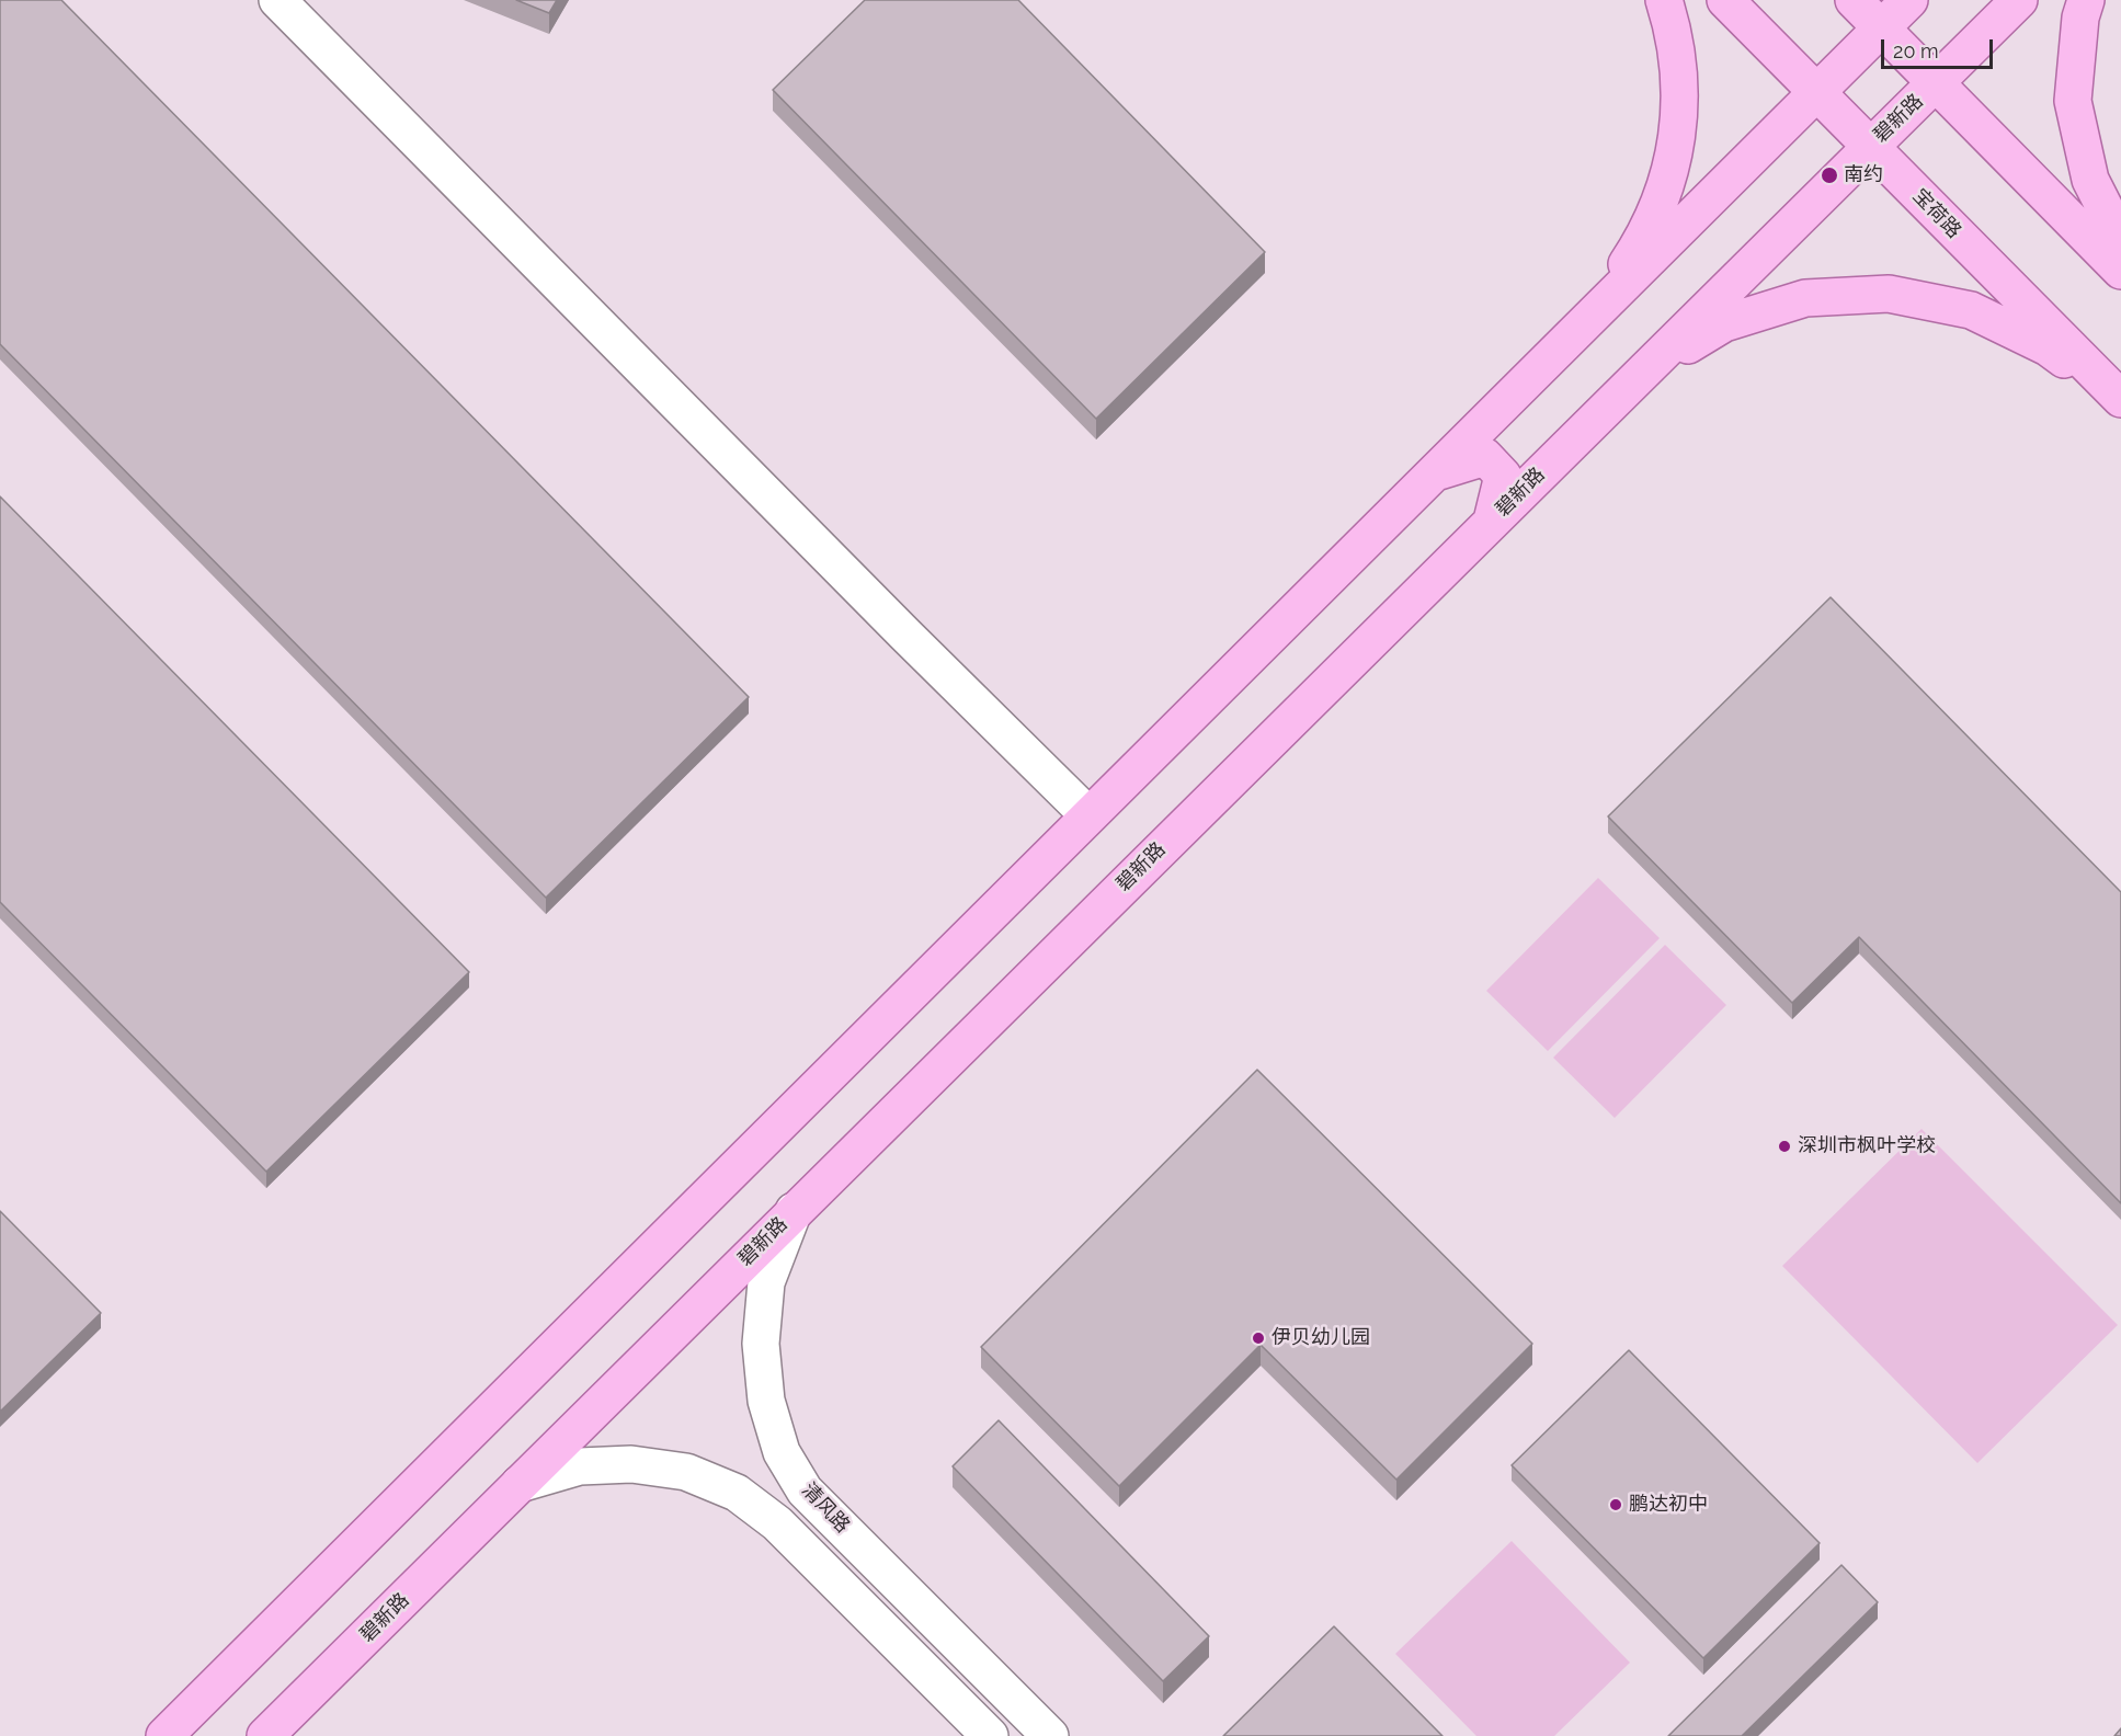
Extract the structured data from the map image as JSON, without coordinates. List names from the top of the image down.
{
  "streets": {
    "main road": ["碧新路", "宝荷路"],
    "street": ["清风路"]
  },
  "crossings": [
    ["碧新路", "宝荷路"],
    ["碧新路", "清风路"]
  ],
  "places": [
    "南约",
    "深圳市枫叶学校",
    "伊贝幼儿园",
    "鹏达初中"
  ],
  "scale_bar": "20 m"
}
